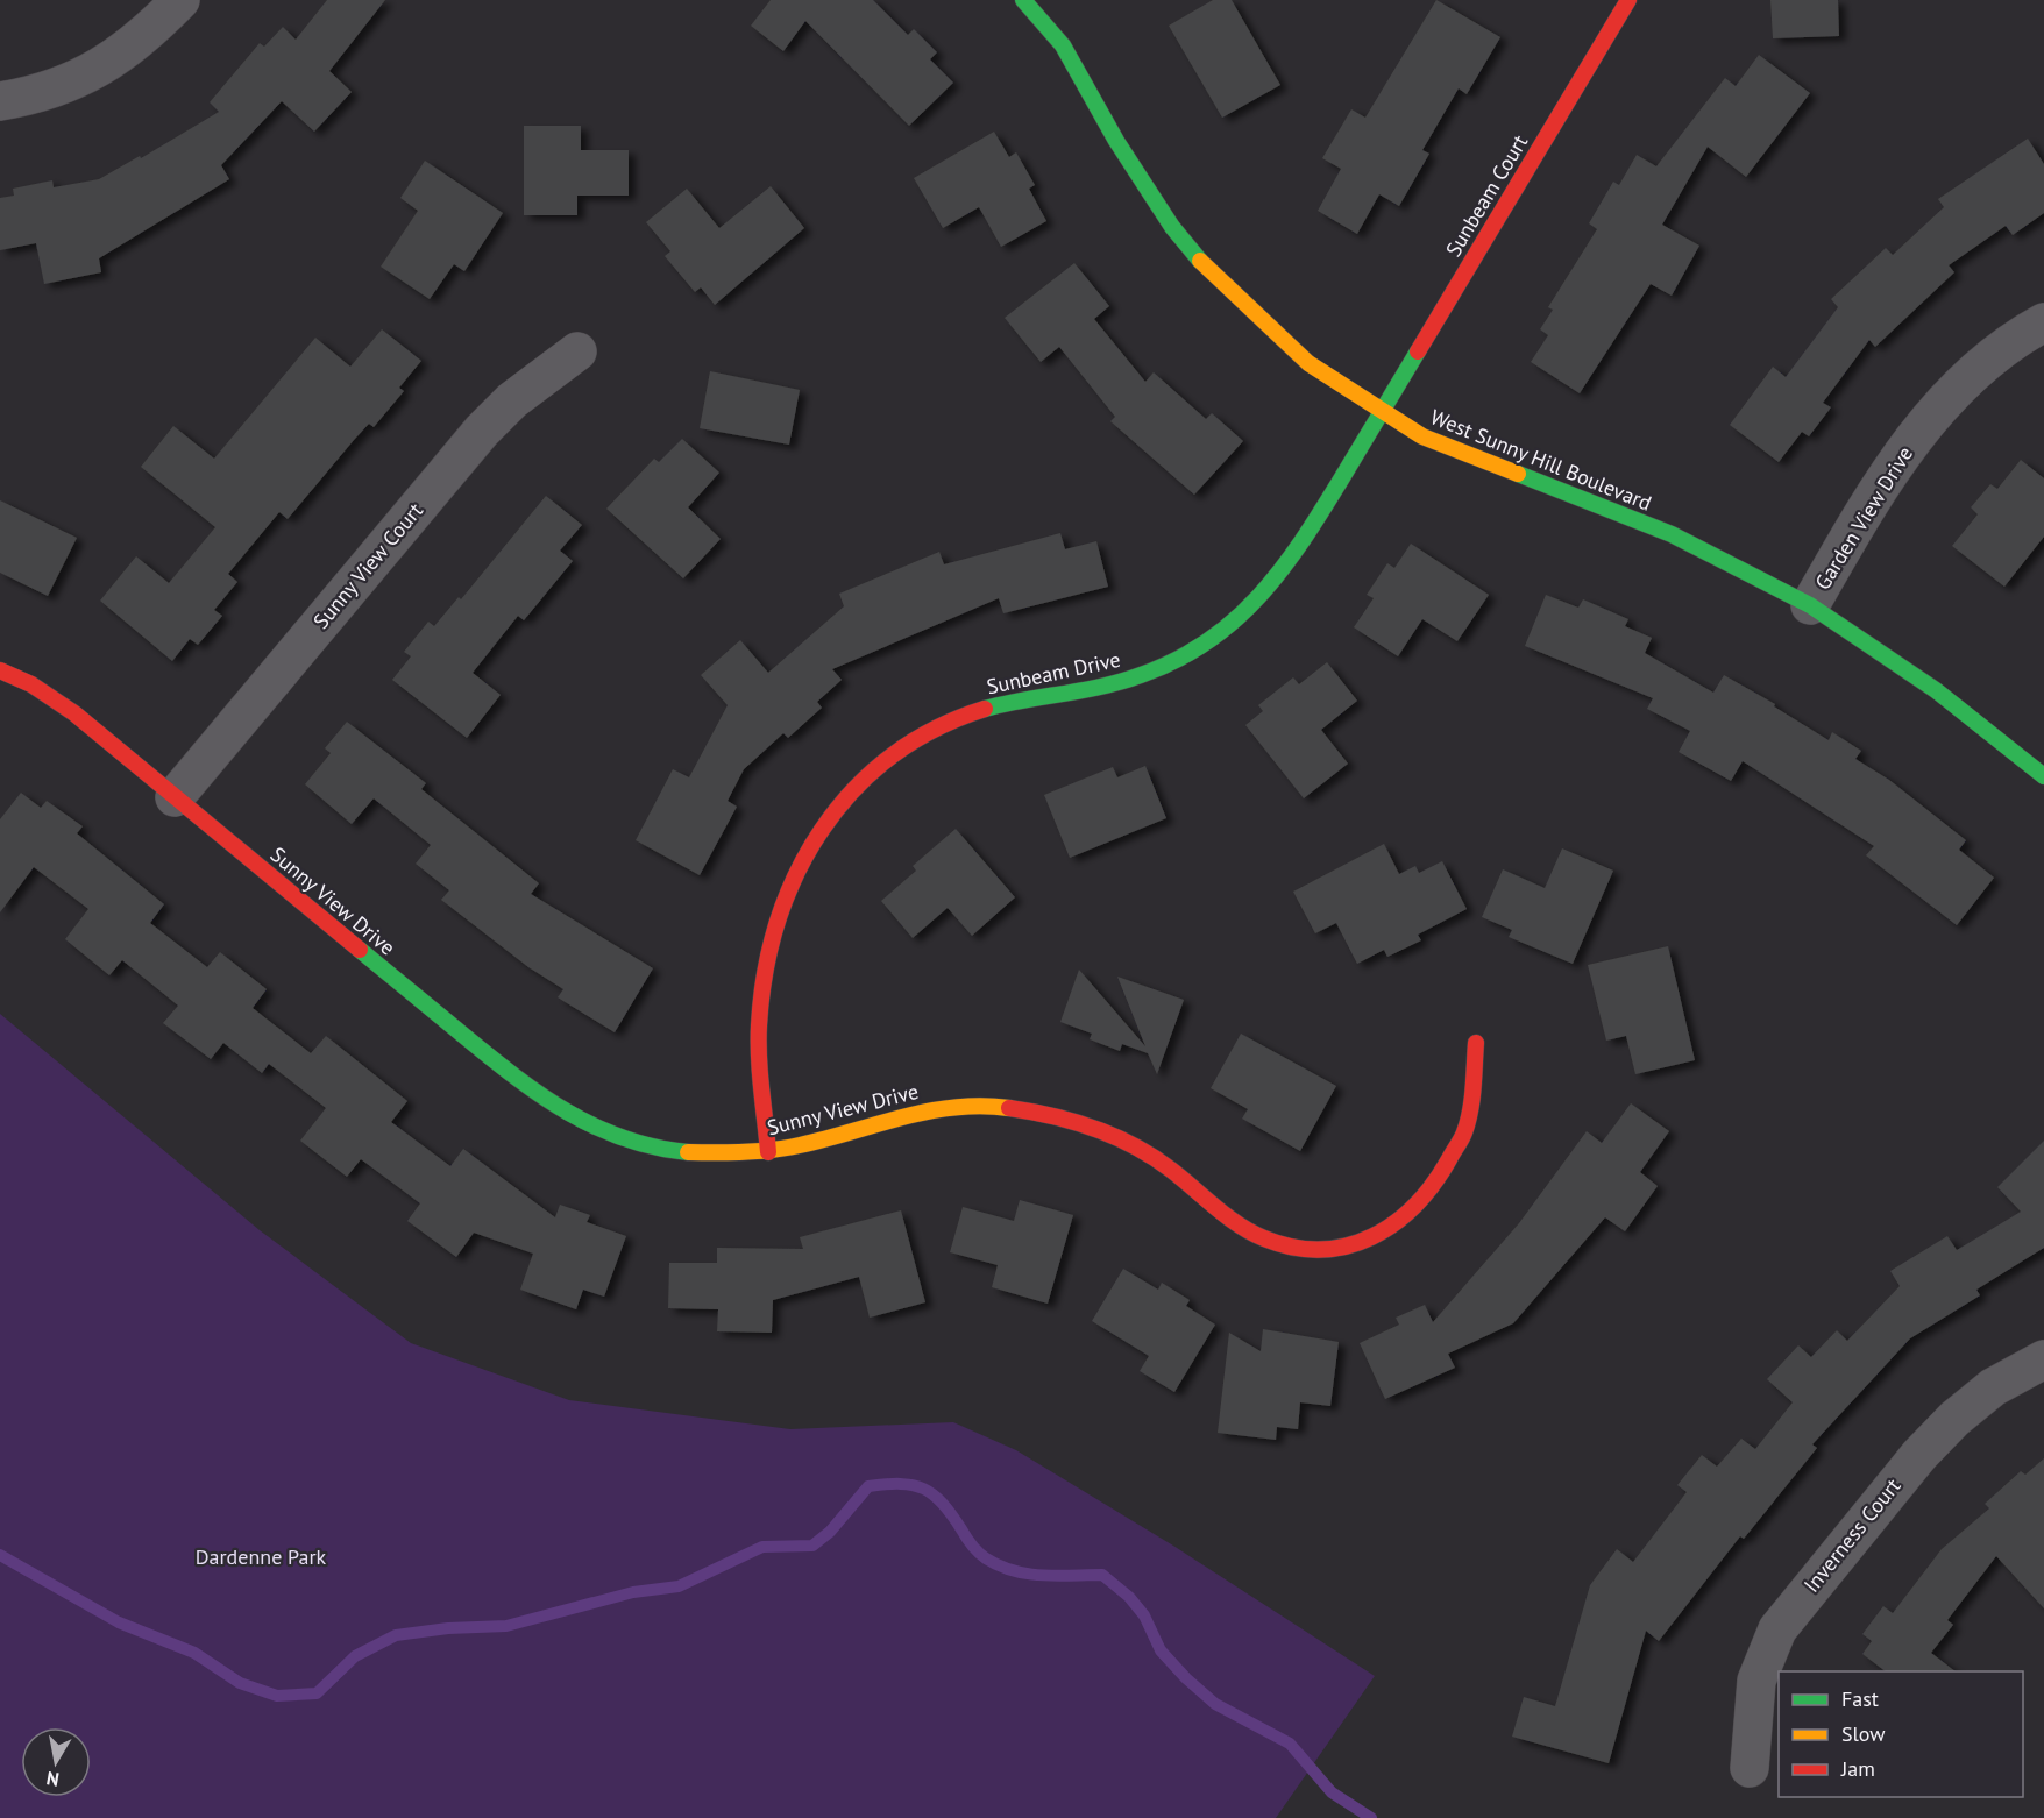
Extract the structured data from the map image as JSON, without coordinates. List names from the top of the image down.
{
  "streets": {
    "street": [
      "Sunbeam Court",
      "West Sunny Hill Boulevard",
      "Garden View Drive",
      "Sunny View Court",
      "Sunbeam Drive",
      "Sunny View Drive",
      "Inverness Court"
    ]
  },
  "crossings": [
    ["Sunbeam Court", "West Sunny Hill Boulevard"],
    ["Sunbeam Court", "Sunbeam Drive"],
    ["West Sunny Hill Boulevard", "Garden View Drive"],
    ["West Sunny Hill Boulevard", "Sunbeam Drive"],
    ["Sunny View Court", "Sunny View Drive"],
    ["Sunbeam Drive", "Sunny View Drive"]
  ],
  "parks": ["Dardenne Park"],
  "legend": ["Fast", "Slow", "Jam"],
  "north": "bottom"
}
